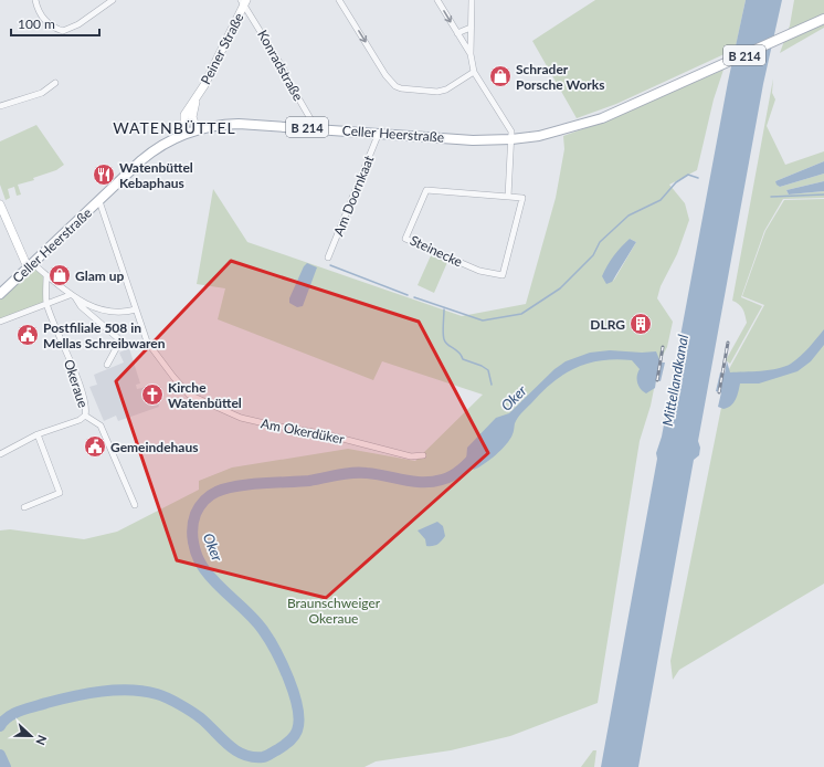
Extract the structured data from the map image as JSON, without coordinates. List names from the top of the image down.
{
  "streets": {
    "main road": ["Peiner Straße", "B 214", "Celler Heerstraße"],
    "street": [
      "Konradstraße",
      "Am Doornkaat",
      "Steinecke",
      "Okeraue",
      "Am Okerdüker"
    ]
  },
  "crossings": [
    ["Peiner Straße", "Konradstraße"],
    ["Peiner Straße", "Celler Heerstraße"],
    ["Konradstraße", "Celler Heerstraße"],
    ["Celler Heerstraße", "Am Doornkaat"],
    ["Celler Heerstraße", "Am Okerdüker"]
  ],
  "districts": ["WATENBÜTTEL"],
  "water": ["Mittellandkanal", "Oker"],
  "parks": ["Braunschweiger Okeraue"],
  "places": {
    "shop": ["Schrader Porsche Works", "Glam up"],
    "restaurant": ["Watenbüttel Kebaphaus"],
    "building": ["DLRG"],
    "public building": ["Postfiliale 508 in Mellas Schreibwaren", "Gemeindehaus"],
    "church": ["Kirche Watenbüttel"]
  },
  "scale_bar": "100 m",
  "north": "right"
}
